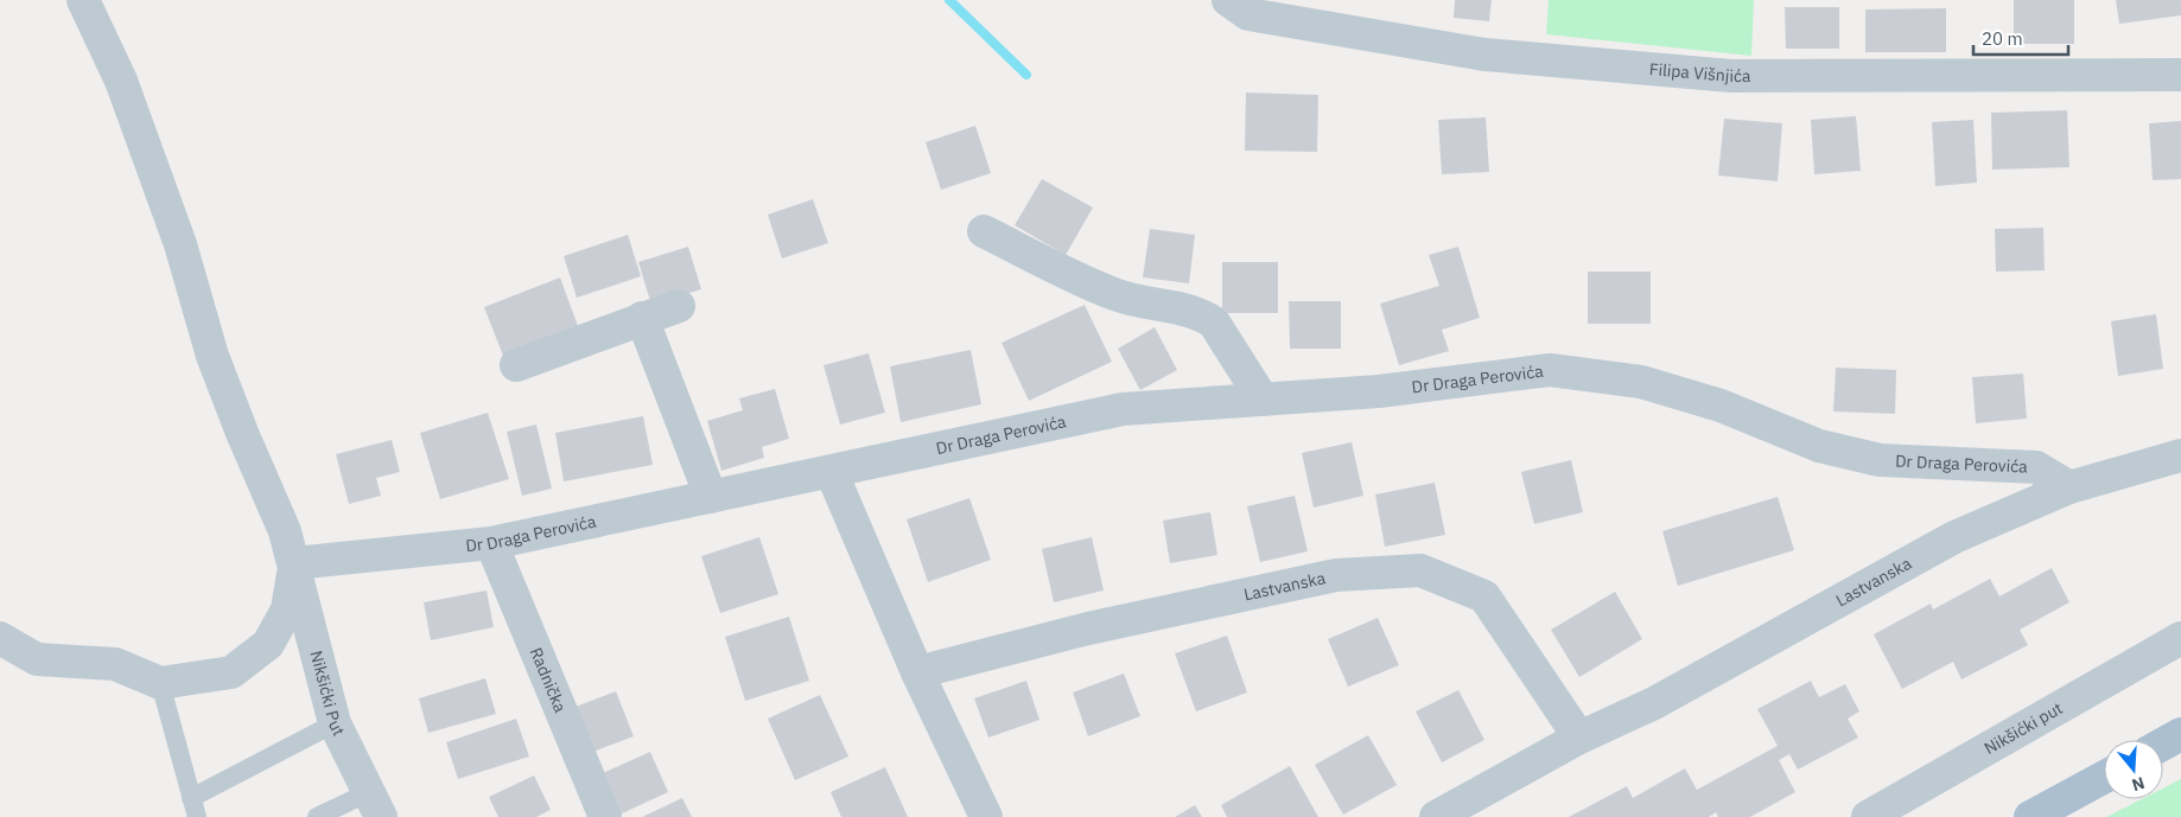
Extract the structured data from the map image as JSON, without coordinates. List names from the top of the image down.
{
  "streets": {
    "street": [
      "Filipa Višnjića",
      "Dr Draga Perovića",
      "Lastvanska",
      "Radnička",
      "Nikšićki Put",
      "Nikšićki put"
    ]
  },
  "crossings": [
    ["Dr Draga Perovića", "Lastvanska"],
    ["Dr Draga Perovića", "Radnička"],
    ["Dr Draga Perovića", "Nikšićki Put"]
  ],
  "scale_bar": "20 m",
  "north": "bottom"
}
